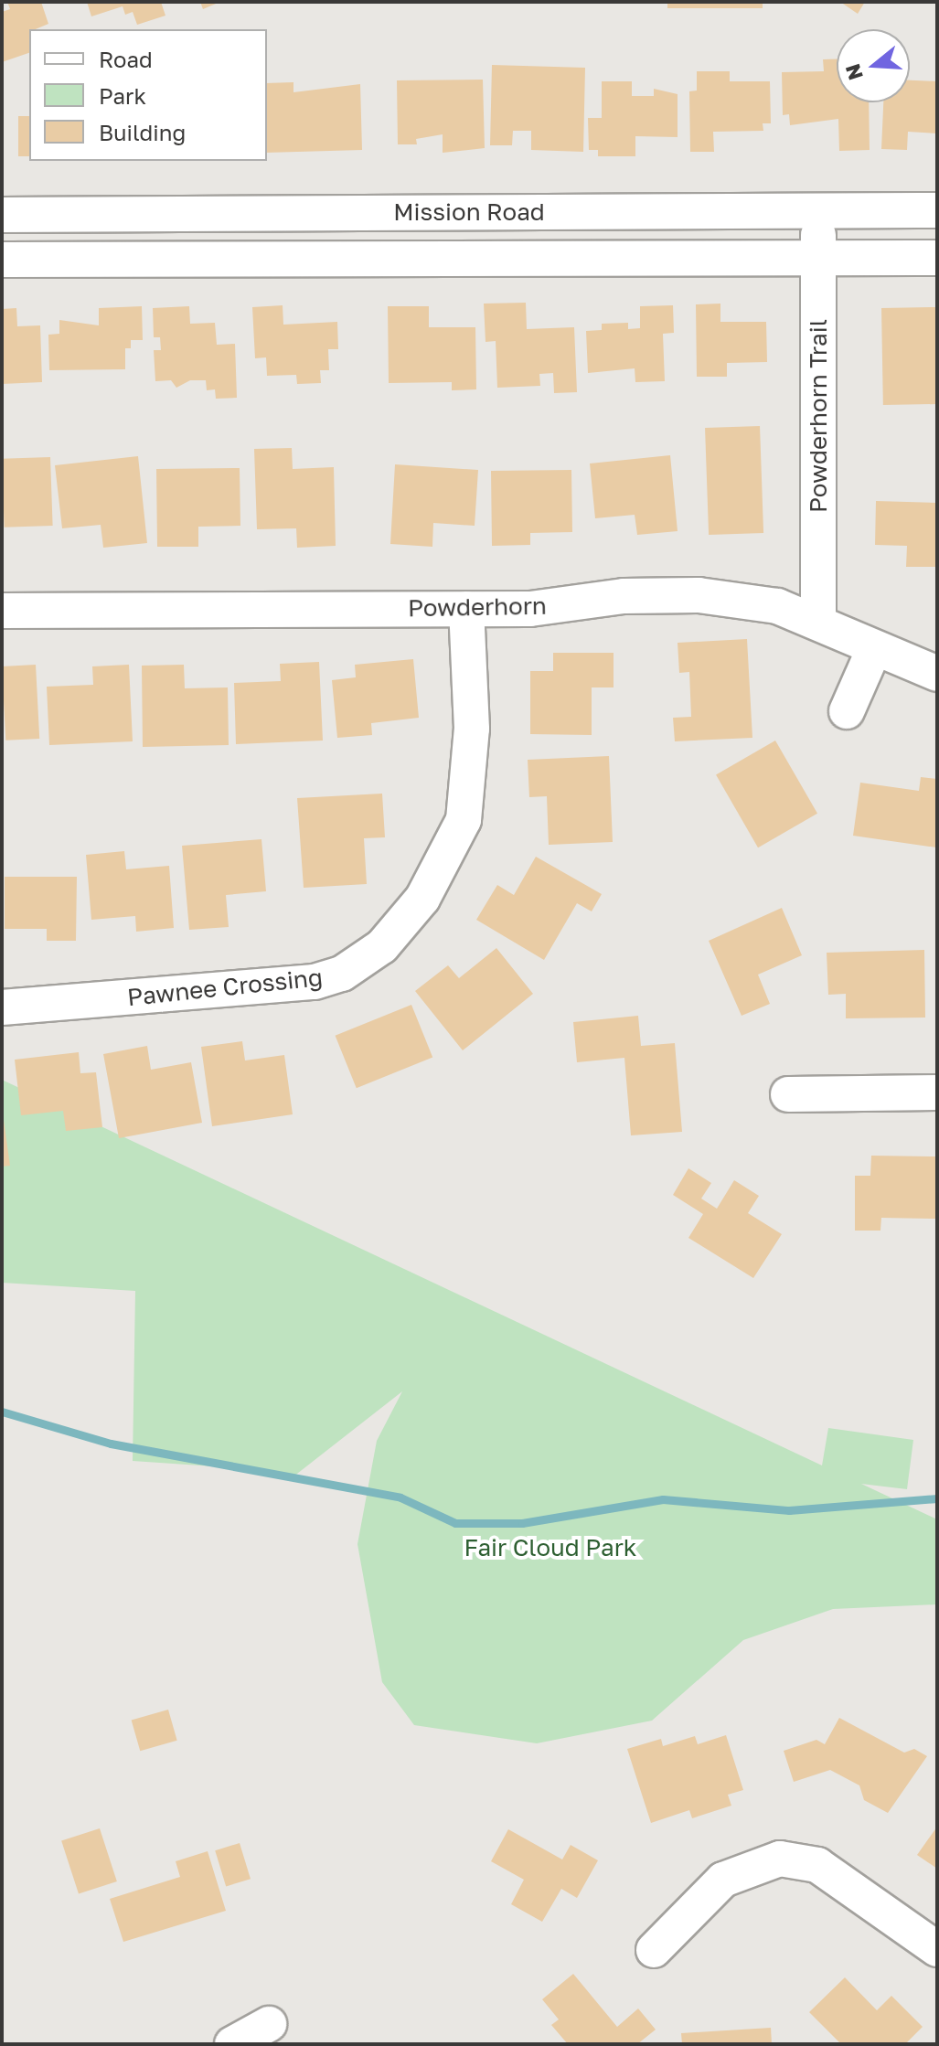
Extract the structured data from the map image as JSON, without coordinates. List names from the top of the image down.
{
  "streets": {
    "street": [
      "Mission Road",
      "Powderhorn Trail",
      "Powderhorn",
      "Pawnee Crossing"
    ]
  },
  "crossings": [
    ["Mission Road", "Powderhorn Trail"],
    ["Powderhorn Trail", "Powderhorn"],
    ["Powderhorn", "Pawnee Crossing"]
  ],
  "parks": ["Fair Cloud Park"],
  "legend": ["Road", "Park", "Building"],
  "north": "left"
}
